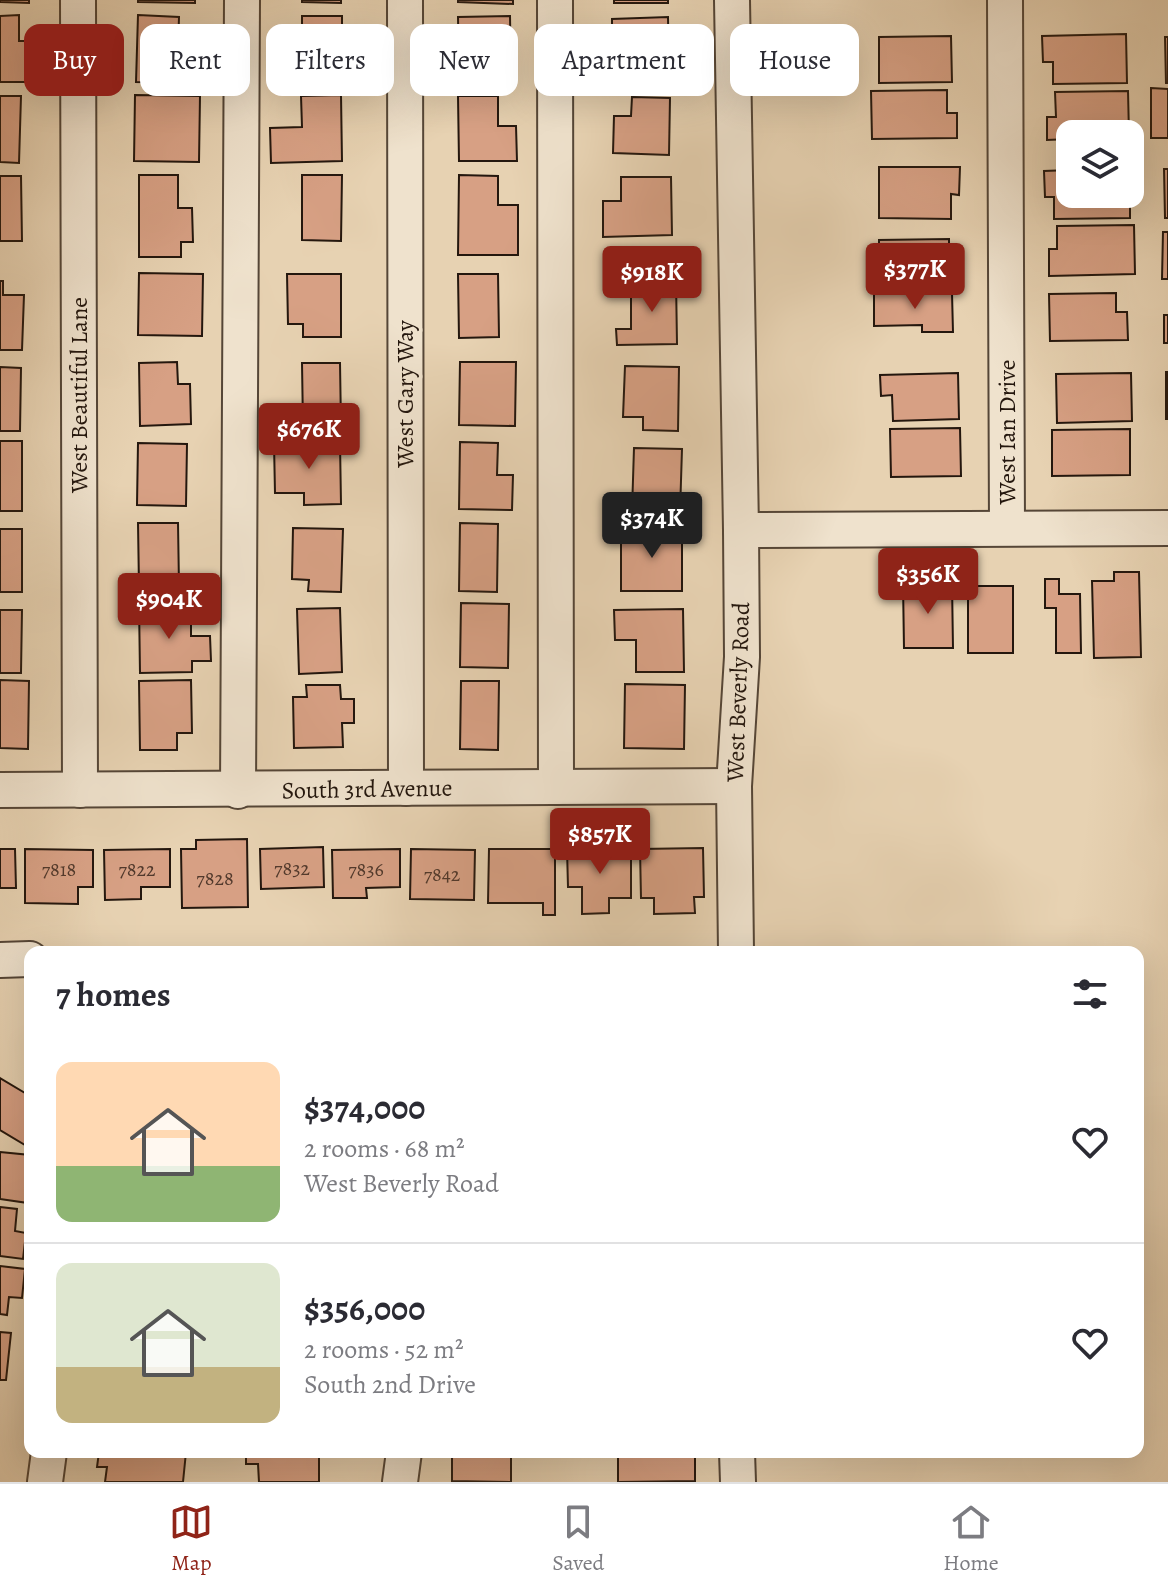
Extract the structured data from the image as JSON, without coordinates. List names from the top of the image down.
{
  "streets": {
    "street": [
      "West Gary Way",
      "West Beautiful Lane",
      "West Ian Drive",
      "West Beverly Road",
      "South 3rd Avenue"
    ]
  },
  "crossings": [
    ["West Gary Way", "South 3rd Avenue"],
    ["West Beautiful Lane", "South 3rd Avenue"],
    ["West Beverly Road", "South 3rd Avenue"]
  ],
  "house_numbers": [
    "7832",
    "7818",
    "7822",
    "7836",
    "7842",
    "7828"
  ],
  "page": {
    "chip": [
      "Buy",
      "Rent",
      "Filters",
      "New",
      "Apartment",
      "House"
    ],
    "price": [
      "$377K",
      "$918K",
      "$676K",
      "$374K",
      "$356K",
      "$904K",
      "$857K"
    ],
    "heading": "7 homes",
    "list": [
      {
        "name": "$374,000",
        "note": "2 rooms · 68 m² · West Beverly Road"
      },
      {
        "name": "$356,000",
        "note": "2 rooms · 52 m² · South 2nd Drive"
      }
    ],
    "tabs": ["Map", "Saved", "Home"]
  }
}
